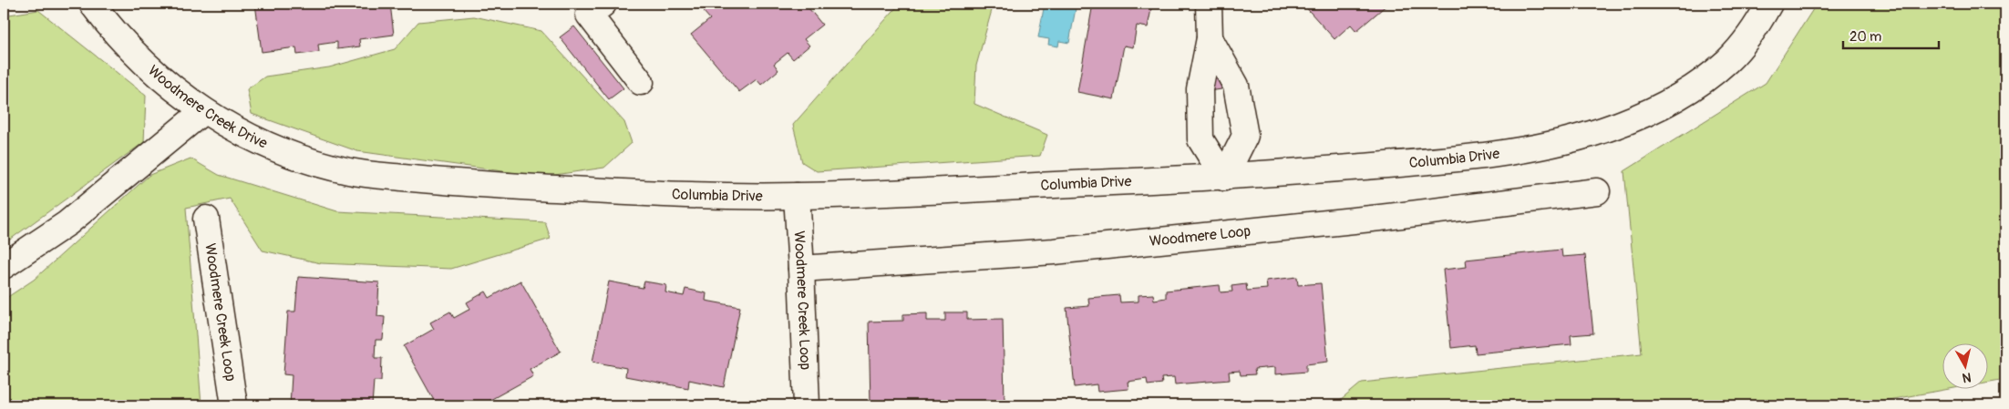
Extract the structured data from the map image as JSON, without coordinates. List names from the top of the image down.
{
  "streets": {
    "street": [
      "Woodmere Creek Drive",
      "Columbia Drive",
      "Woodmere Loop",
      "Woodmere Creek Loop"
    ]
  },
  "crossings": [
    ["Woodmere Creek Drive", "Columbia Drive"],
    ["Columbia Drive", "Woodmere Creek Loop"],
    ["Woodmere Loop", "Woodmere Creek Loop"]
  ],
  "scale_bar": "20 m",
  "north": "bottom"
}
